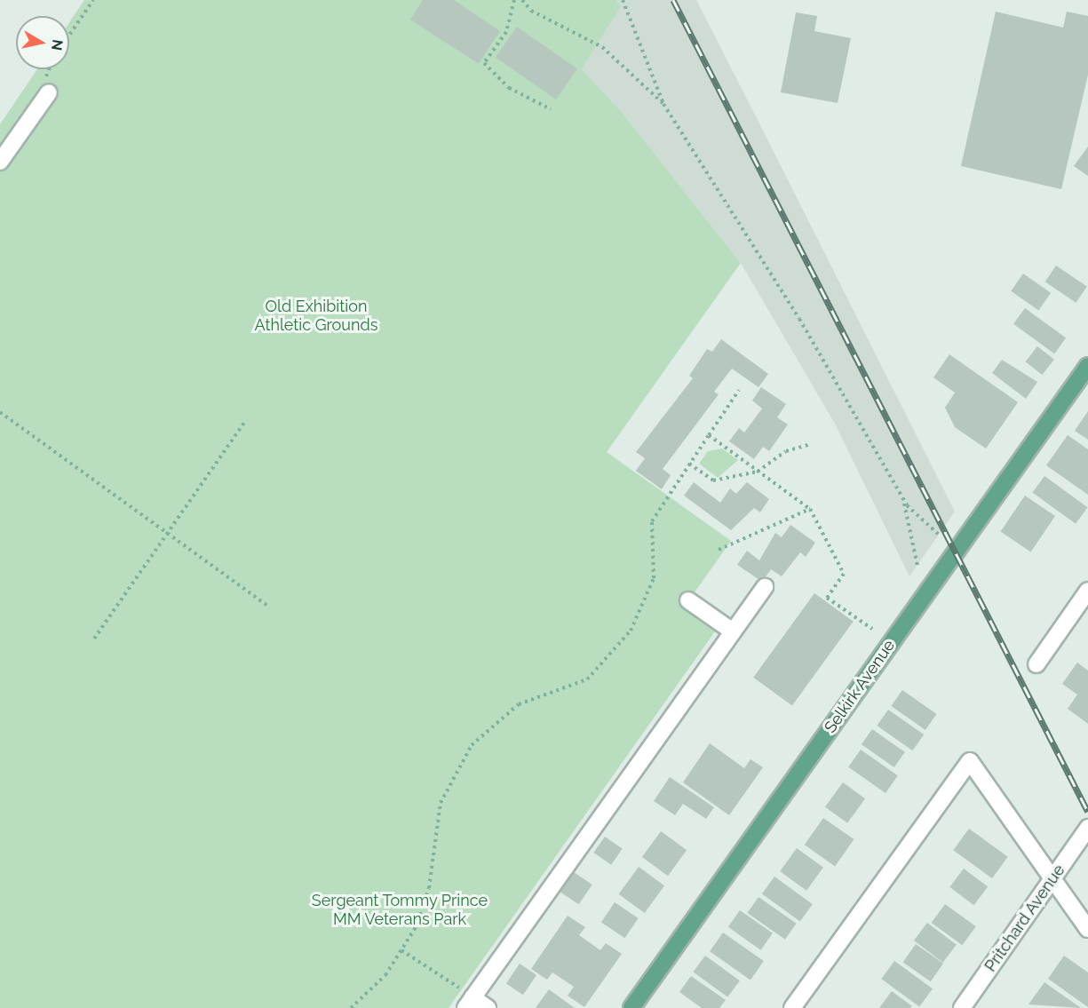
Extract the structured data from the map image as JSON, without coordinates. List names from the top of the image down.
{
  "streets": {
    "main road": ["Selkirk Avenue"],
    "street": ["Pritchard Avenue"]
  },
  "parks": ["Old Exhibition Athletic Grounds", "Sergeant Tommy Prince MM Veterans Park"],
  "north": "right"
}
